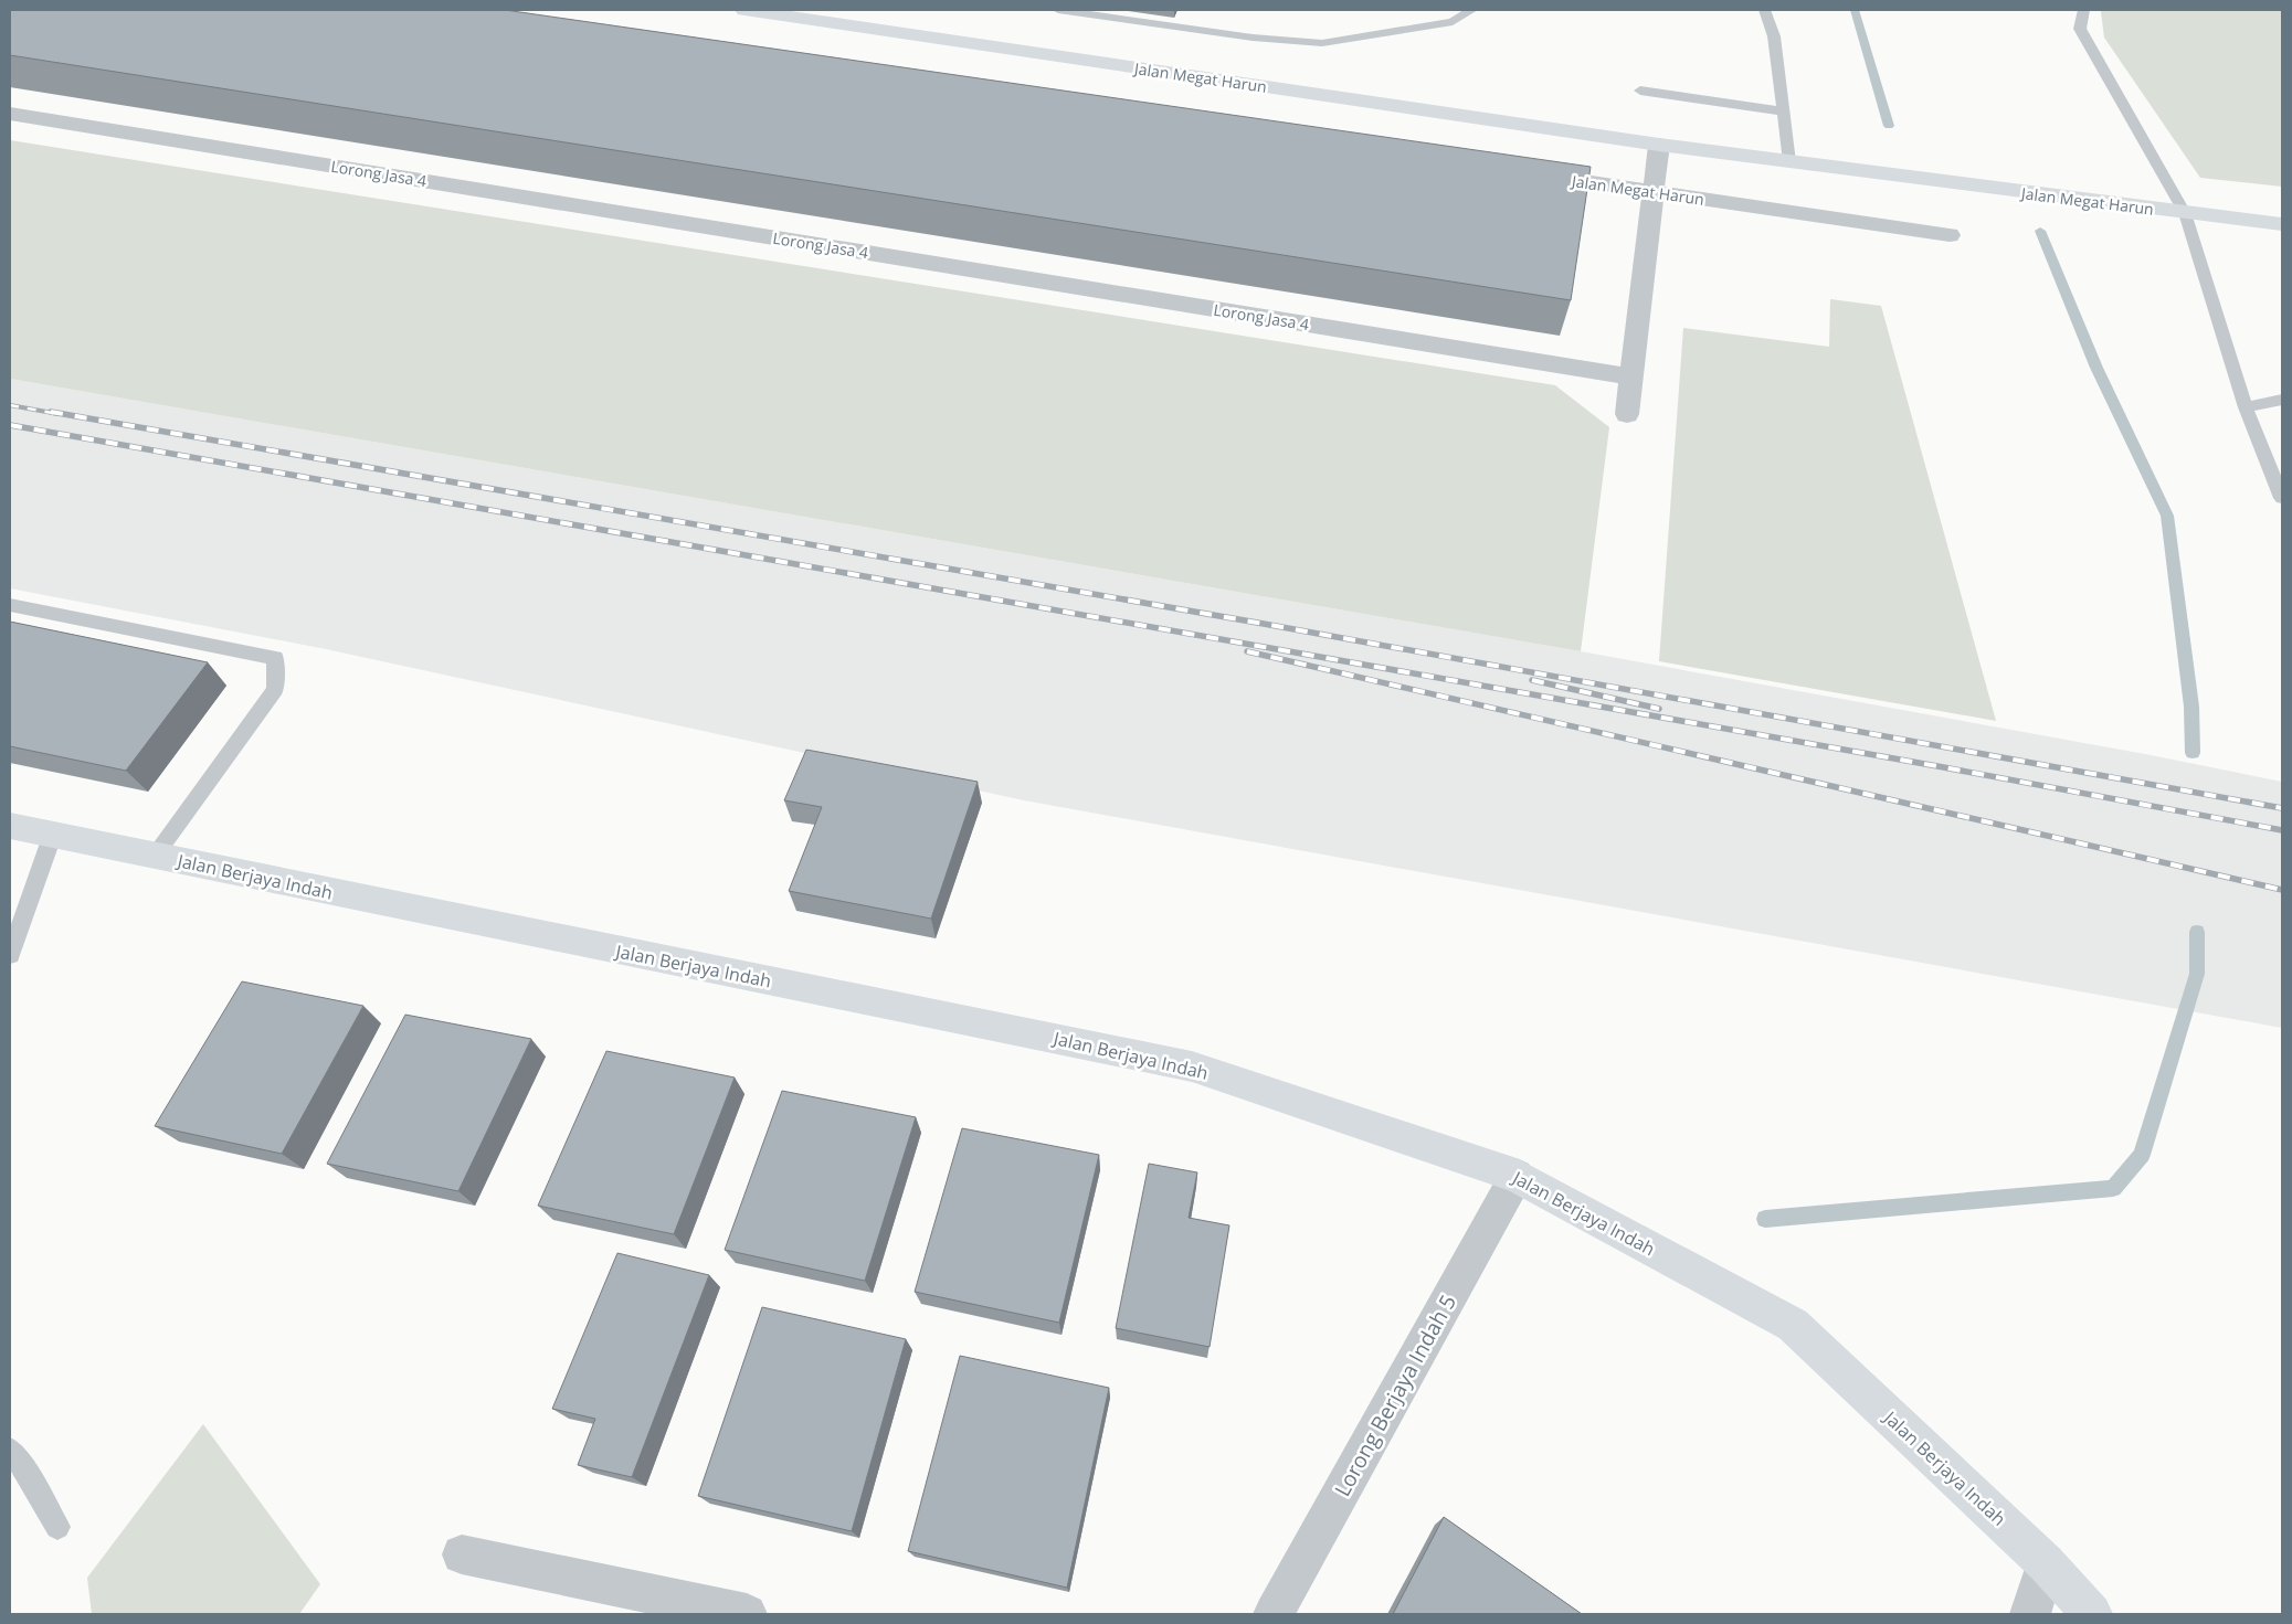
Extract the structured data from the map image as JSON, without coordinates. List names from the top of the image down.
{
  "streets": {
    "street": [
      "Jalan Megat Harun",
      "Lorong Jasa 4",
      "Jalan Berjaya Indah",
      "Lorong Berjaya Indah 5"
    ]
  },
  "crossings": [
    ["Jalan Berjaya Indah", "Lorong Berjaya Indah 5"]
  ]
}
